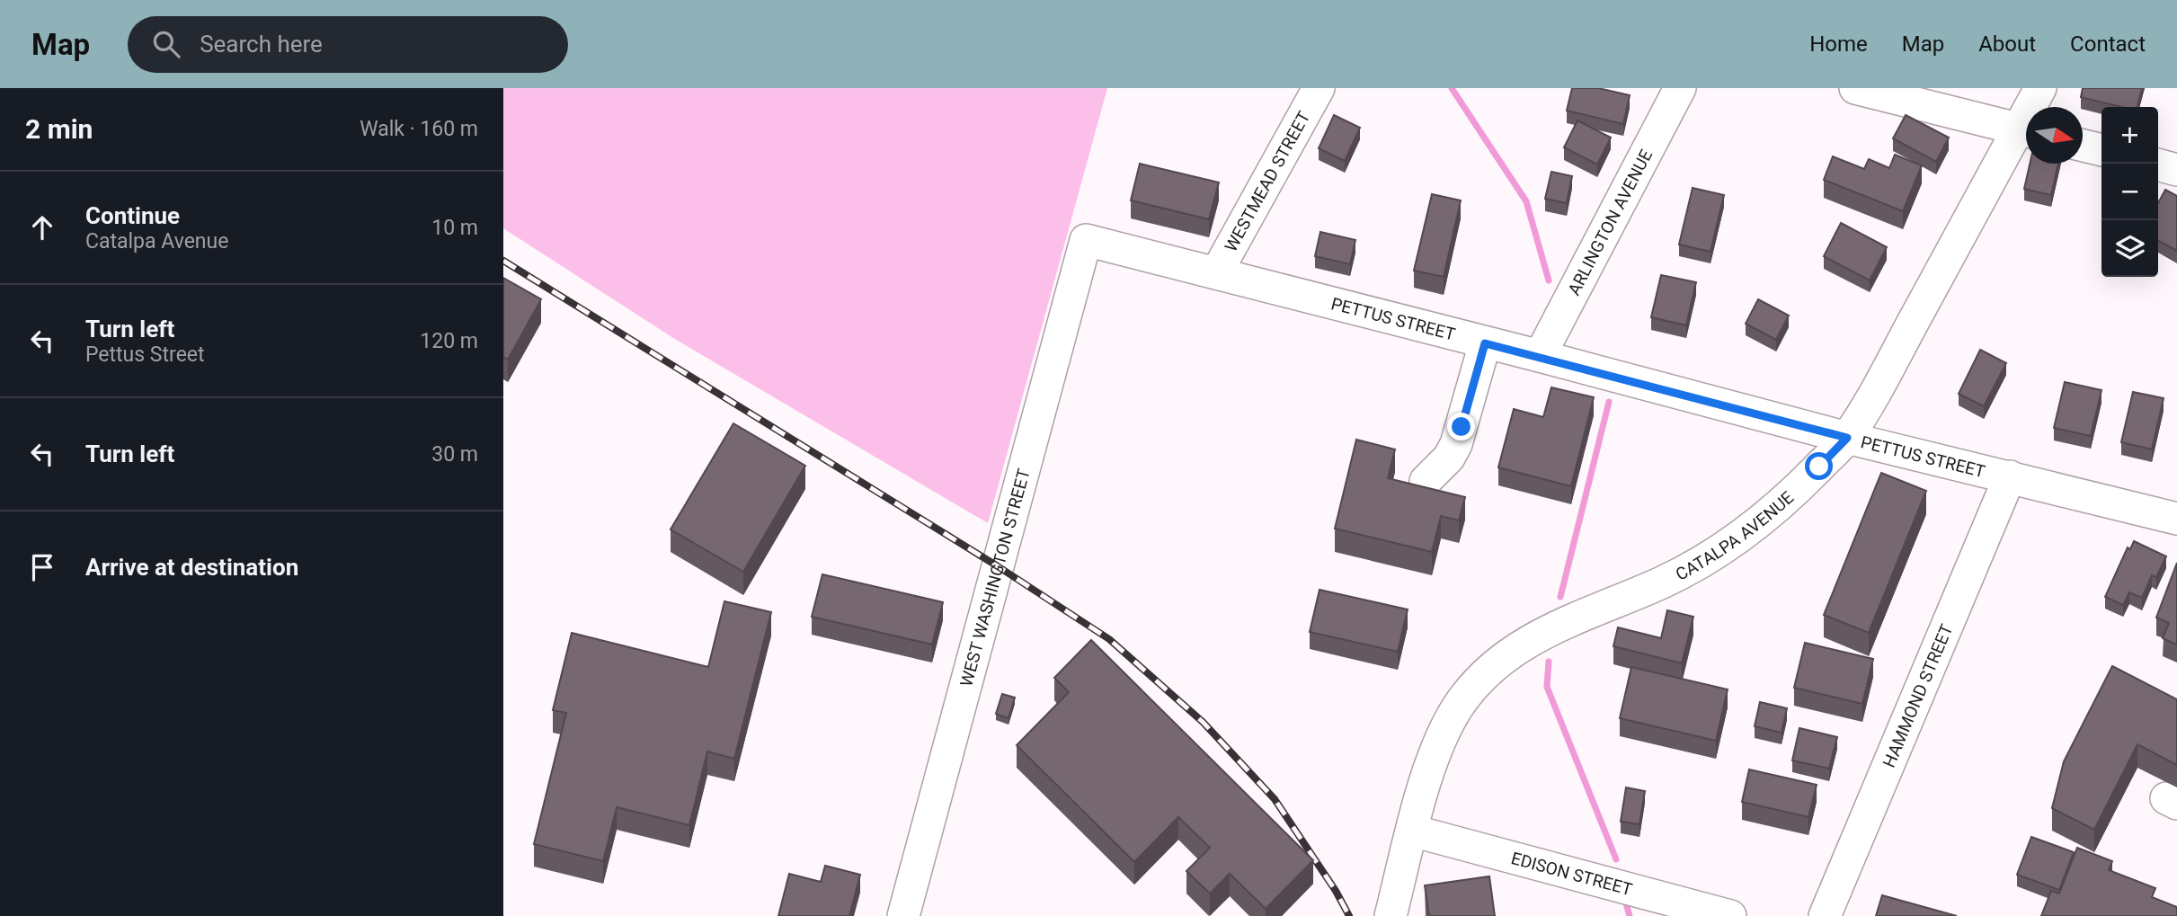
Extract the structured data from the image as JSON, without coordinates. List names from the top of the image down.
{
  "streets": {
    "street": [
      "WESTMEAD STREET",
      "ARLINGTON AVENUE",
      "PETTUS STREET",
      "CATALPA AVENUE",
      "WEST WASHINGTON STREET",
      "HAMMOND STREET",
      "EDISON STREET"
    ]
  },
  "crossings": [
    ["WESTMEAD STREET", "PETTUS STREET"],
    ["ARLINGTON AVENUE", "PETTUS STREET"],
    ["PETTUS STREET", "CATALPA AVENUE"],
    ["PETTUS STREET", "WEST WASHINGTON STREET"],
    ["PETTUS STREET", "HAMMOND STREET"],
    ["CATALPA AVENUE", "EDISON STREET"]
  ],
  "north": "right",
  "page": {
    "header": "Map",
    "search": "Search here",
    "nav": [
      "Home",
      "Map",
      "About",
      "Contact"
    ],
    "heading": ["2 min", "Walk · 160 m"],
    "map_buttons": ["+", "−"],
    "list": [
      ["Continue", "Catalpa Avenue", "10 m"],
      ["Turn left", "Pettus Street", "120 m"],
      ["Turn left", "30 m"],
      "Arrive at destination"
    ]
  }
}
